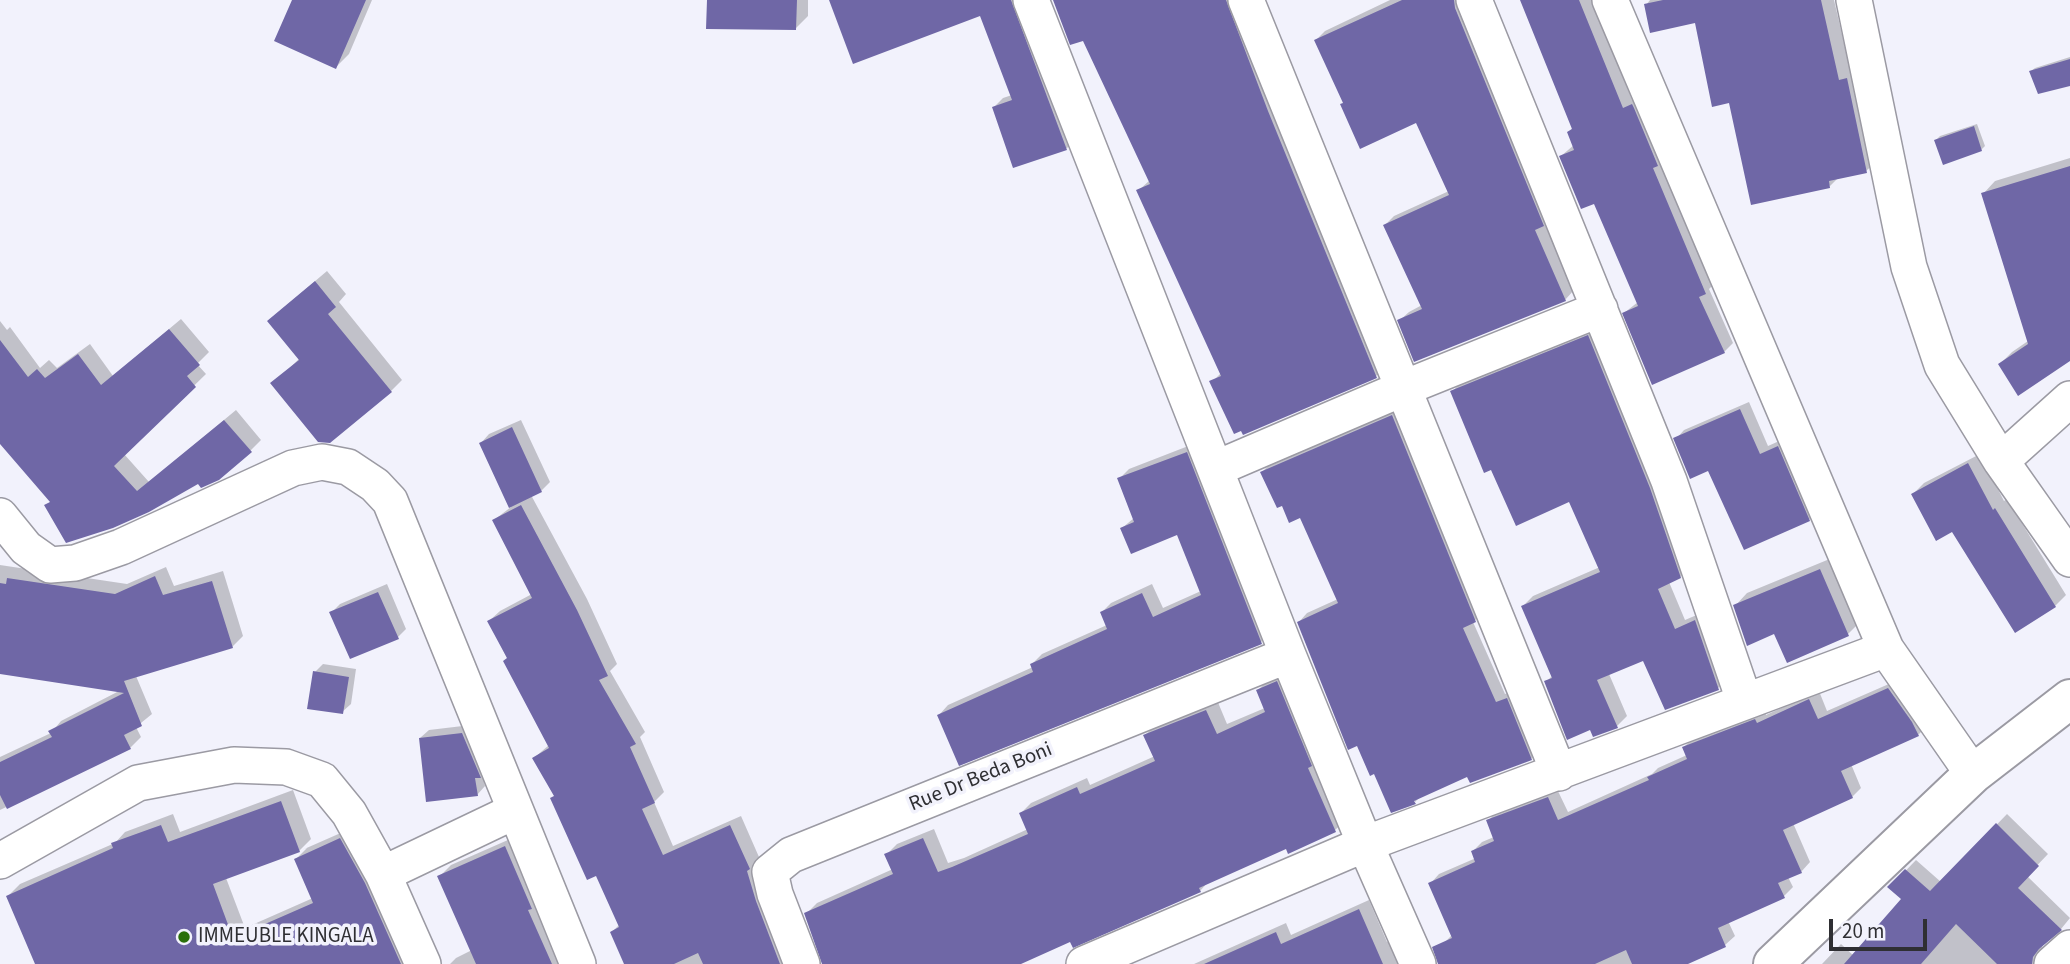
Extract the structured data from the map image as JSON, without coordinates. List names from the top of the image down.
{
  "streets": {
    "street": ["Rue Dr Beda Boni"]
  },
  "places": ["IMMEUBLE KINGALA"],
  "scale_bar": "20 m"
}
